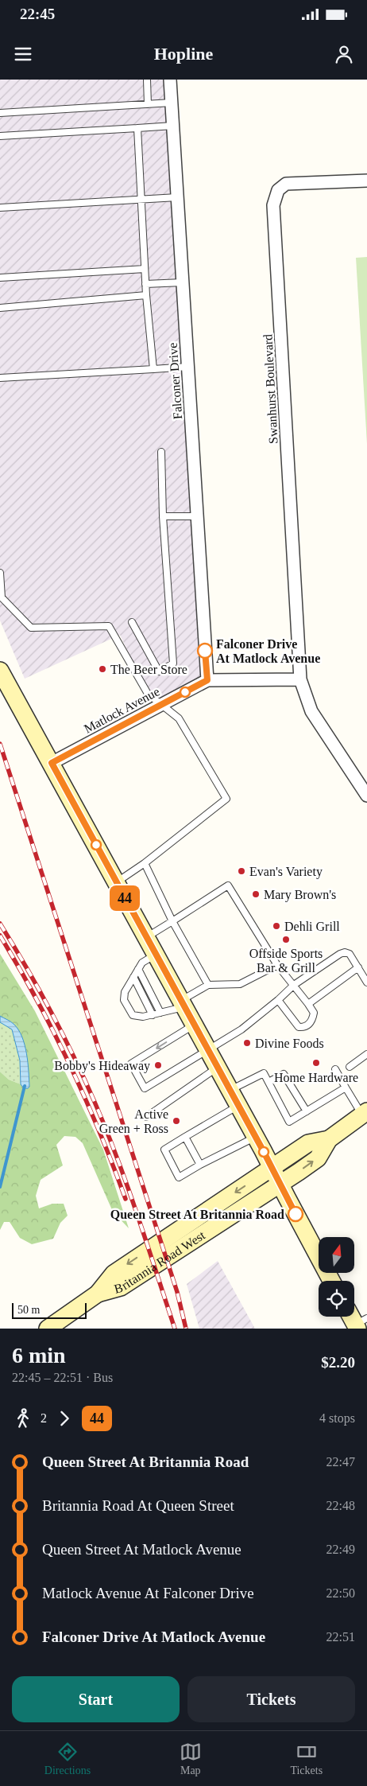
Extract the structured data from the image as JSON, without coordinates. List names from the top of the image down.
{
  "streets": {
    "main road": ["Britannia Road West"],
    "street": ["Falconer Drive", "Swanhurst Boulevard", "Matlock Avenue"]
  },
  "crossings": [
    ["Falconer Drive", "Matlock Avenue"],
    ["Swanhurst Boulevard", "Matlock Avenue"]
  ],
  "places": [
    "Falconer Drive At Matlock Avenue",
    "The Beer Store",
    "Evan's Variety",
    "Mary Brown's",
    "Dehli Grill",
    "Offside Sports Bar & Grill",
    "Divine Foods",
    "Home Hardware",
    "Bobby's Hideaway",
    "Active Green + Ross",
    "Queen Street At Britannia Road"
  ],
  "lines": ["bus line 44"],
  "scale_bar": "50 m",
  "north": "top",
  "page": {
    "status": "22:45",
    "header": "Hopline",
    "on_map": "44",
    "scale": "50 m",
    "heading": ["6 min", "22:45 – 22:51 · Bus", "$2.20"],
    "legs": ["2", "44", "4 stops"],
    "list": [
      {
        "name": "Queen Street At Britannia Road",
        "value": "22:47"
      },
      {
        "name": "Britannia Road At Queen Street",
        "value": "22:48"
      },
      {
        "name": "Queen Street At Matlock Avenue",
        "value": "22:49"
      },
      {
        "name": "Matlock Avenue At Falconer Drive",
        "value": "22:50"
      },
      {
        "name": "Falconer Drive At Matlock Avenue",
        "value": "22:51"
      }
    ],
    "buttons": ["Start", "Tickets"],
    "tabs": ["Directions", "Map", "Tickets"]
  }
}
